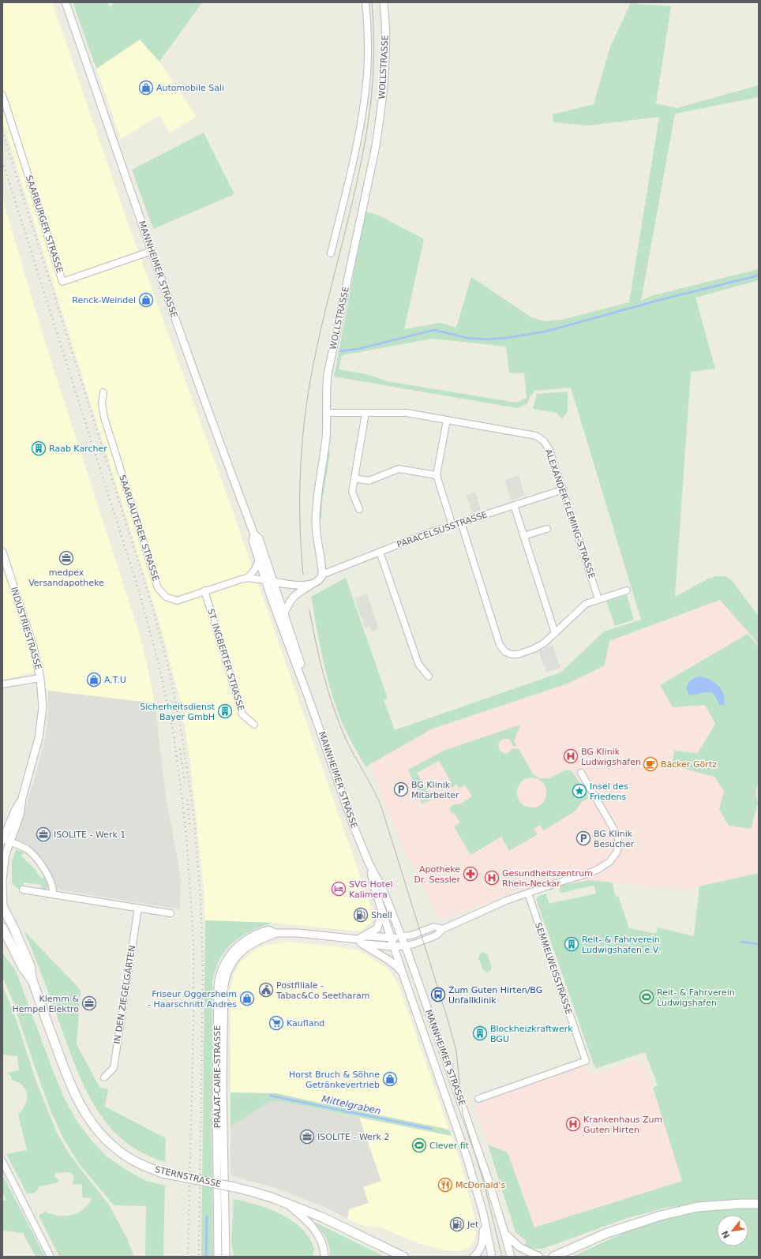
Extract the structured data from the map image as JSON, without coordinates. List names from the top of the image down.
{
  "streets": {
    "main road": ["STERNSTRASSE"],
    "street": [
      "WOLLSTRASSE",
      "SAARBURGER STRASSE",
      "MANNHEIMER STRASSE",
      "ALEXANDER-FLEMING-STRASSE",
      "SAARLAUTERER STRASSE",
      "PARACELSUSSTRASSE",
      "INDUSTRIESTRASSE",
      "ST. INGBERTER STRASSE",
      "SEMMELWEISSTRASSE",
      "IN DEN ZIEGELGÄRTEN",
      "PRÄLAT-CAIRE-STRASSE"
    ]
  },
  "crossings": [
    ["WOLLSTRASSE", "ALEXANDER-FLEMING-STRASSE"],
    ["WOLLSTRASSE", "PARACELSUSSTRASSE"],
    ["SAARBURGER STRASSE", "MANNHEIMER STRASSE"],
    ["MANNHEIMER STRASSE", "SAARLAUTERER STRASSE"],
    ["MANNHEIMER STRASSE", "PRÄLAT-CAIRE-STRASSE"],
    ["ALEXANDER-FLEMING-STRASSE", "PARACELSUSSTRASSE"],
    ["SAARLAUTERER STRASSE", "ST. INGBERTER STRASSE"],
    ["INDUSTRIESTRASSE", "STERNSTRASSE"]
  ],
  "water": ["Mittelgraben"],
  "places": {
    "shop": [
      "Automobile Sali",
      "Renck-Weindel",
      "A.T.U",
      "Friseur Oggersheim - Haarschnitt Andres",
      "Horst Bruch & Söhne Getränkevertrieb"
    ],
    "building": [
      "Raab Karcher",
      "Sicherheitsdienst Bayer GmbH",
      "Reit- & Fahrverein Ludwigshafen e.V.",
      "Blockheizkraftwerk BGU"
    ],
    "office": [
      "medpex Versandapotheke",
      "ISOLITE - Werk 1",
      "Klemm & Hempel Elektro",
      "ISOLITE - Werk 2"
    ],
    "hospital": ["BG Klinik Ludwigshafen", "Gesundheitszentrum Rhein-Neckar", "Krankenhaus Zum Guten Hirten"],
    "cafe": ["Bäcker Görtz"],
    "parking": ["BG Klinik Mitarbeiter", "BG Klinik Besucher"],
    "place": ["Insel des Friedens"],
    "pharmacy": ["Apotheke Dr. Sessler"],
    "hotel": ["SVG Hotel Kalimera"],
    "fuel station": ["Shell", "Jet"],
    "public building": ["Postfiliale - Tabac&Co Seetharam"],
    "bus stop": ["Zum Guten Hirten/BG Unfallklinik"],
    "sports": ["Reit- & Fahrverein Ludwigshafen", "Clever fit"],
    "supermarket": ["Kaufland"],
    "restaurant": ["McDonald's"]
  },
  "north": "bottom left"
}
